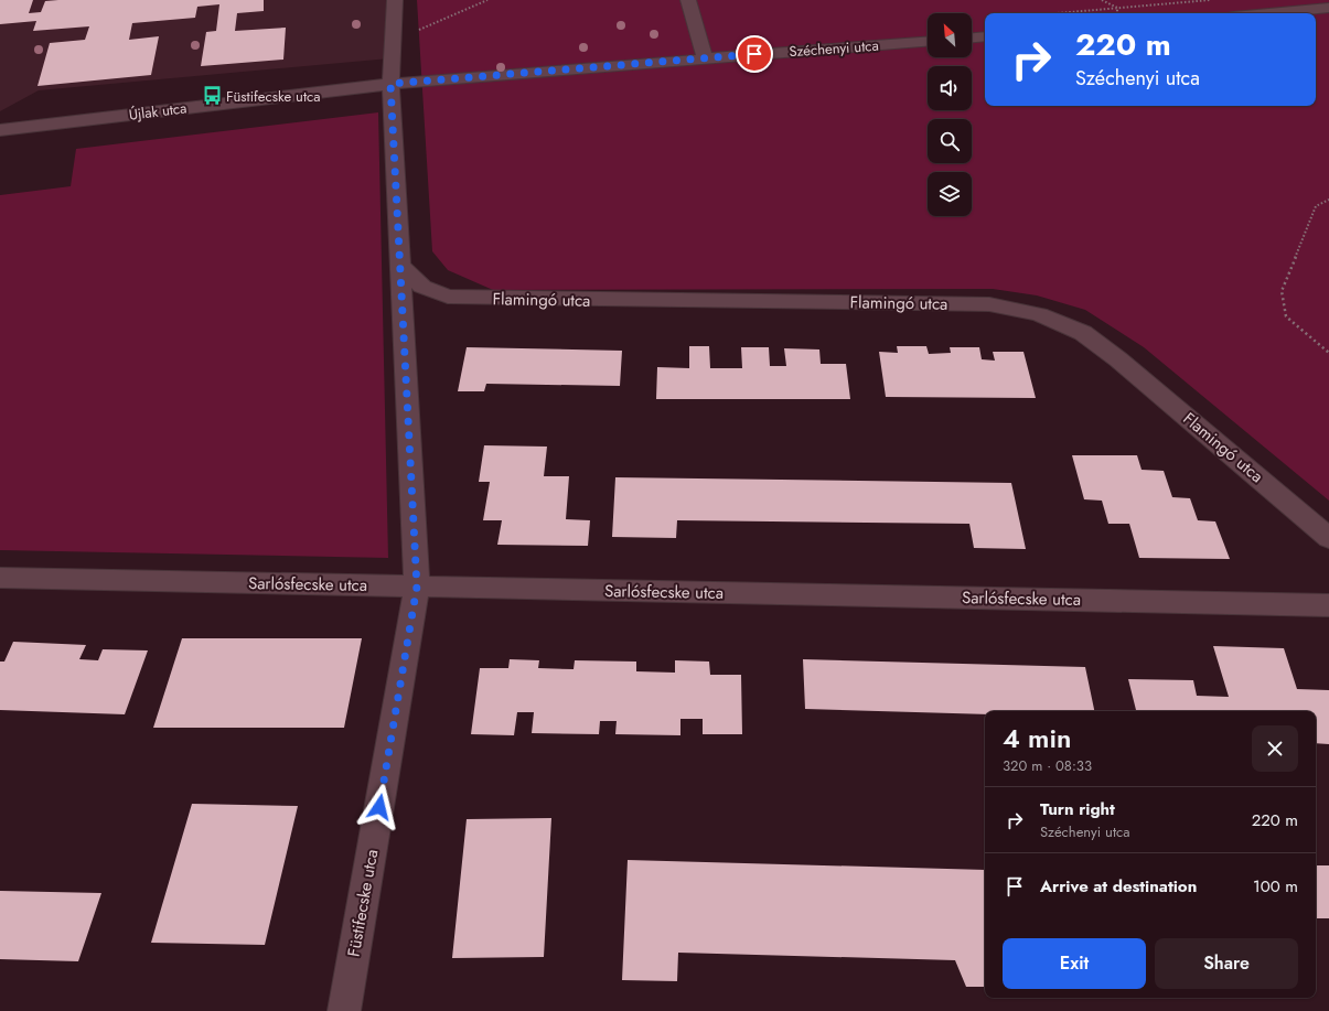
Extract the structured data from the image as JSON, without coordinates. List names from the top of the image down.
{
  "streets": {
    "street": [
      "Széchenyi utca",
      "Újlak utca",
      "Flamingó utca",
      "Sarlósfecske utca",
      "Füstifecske utca"
    ]
  },
  "crossings": [
    ["Széchenyi utca", "Újlak utca"],
    ["Széchenyi utca", "Füstifecske utca"],
    ["Újlak utca", "Füstifecske utca"],
    ["Flamingó utca", "Füstifecske utca"],
    ["Sarlósfecske utca", "Füstifecske utca"]
  ],
  "places": {
    "bus stop": ["Füstifecske utca"]
  },
  "north": "top left",
  "page": {
    "turn": ["220 m", "Széchenyi utca"],
    "heading": ["4 min", "320 m · 08:33"],
    "list": [
      {
        "name": "Turn right",
        "note": "Széchenyi utca",
        "value": "220 m"
      },
      {
        "name": "Arrive at destination",
        "value": "100 m"
      }
    ],
    "buttons": ["Exit", "Share"]
  }
}
